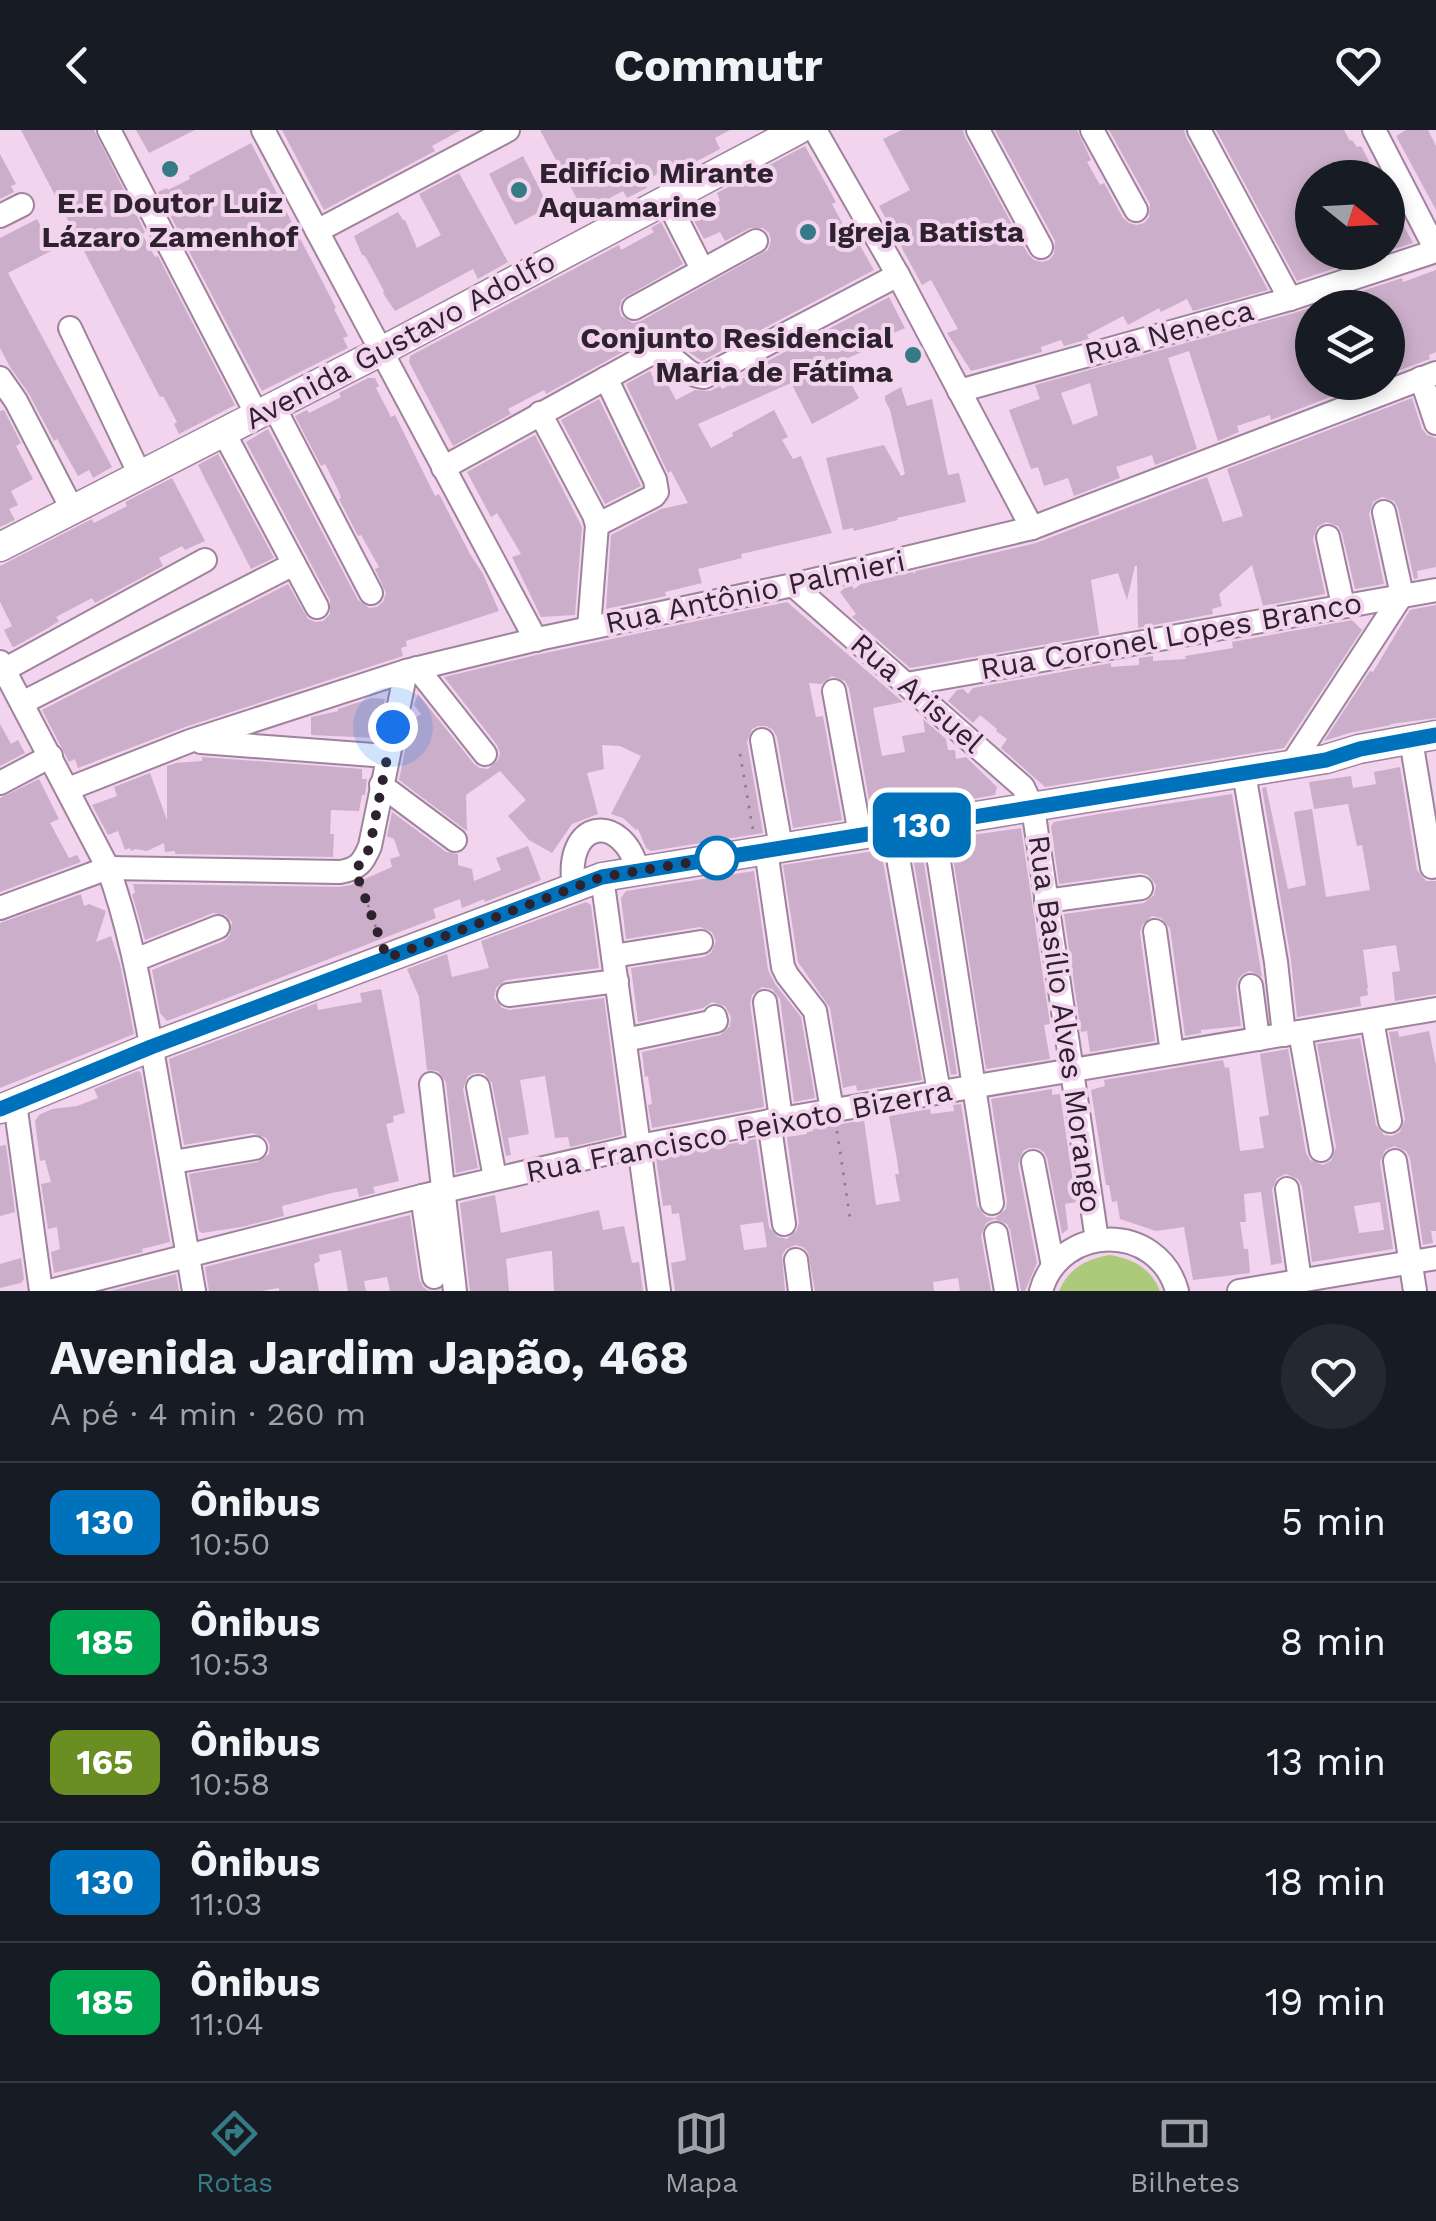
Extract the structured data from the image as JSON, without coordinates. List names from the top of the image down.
{
  "streets": {
    "main road": ["Avenida Gustavo Adolfo"],
    "street": [
      "Rua Neneca",
      "Rua Antônio Palmieri",
      "Rua Coronel Lopes Branco",
      "Rua Arisuel",
      "Rua Basílio Alves Morango",
      "Rua Francisco Peixoto Bizerra"
    ]
  },
  "crossings": [
    ["Rua Antônio Palmieri", "Rua Arisuel"],
    ["Rua Coronel Lopes Branco", "Rua Arisuel"],
    ["Rua Arisuel", "Rua Basílio Alves Morango"],
    ["Rua Basílio Alves Morango", "Rua Francisco Peixoto Bizerra"]
  ],
  "places": [
    "E.E Doutor Luiz Lázaro Zamenhof",
    "Edifício Mirante Aquamarine",
    "Igreja Batista",
    "Conjunto Residencial Maria de Fátima"
  ],
  "lines": ["bus line 130"],
  "north": "right",
  "page": {
    "header": "Commutr",
    "on_map": "130",
    "heading": ["Avenida Jardim Japão, 468", "A pé · 4 min · 260 m"],
    "list": [
      {
        "mark": "130",
        "name": "Ônibus",
        "note": "10:50",
        "value": "5 min"
      },
      {
        "mark": "185",
        "name": "Ônibus",
        "note": "10:53",
        "value": "8 min"
      },
      {
        "mark": "165",
        "name": "Ônibus",
        "note": "10:58",
        "value": "13 min"
      },
      {
        "mark": "130",
        "name": "Ônibus",
        "note": "11:03",
        "value": "18 min"
      },
      {
        "mark": "185",
        "name": "Ônibus",
        "note": "11:04",
        "value": "19 min"
      }
    ],
    "tabs": ["Rotas", "Mapa", "Bilhetes"]
  }
}
